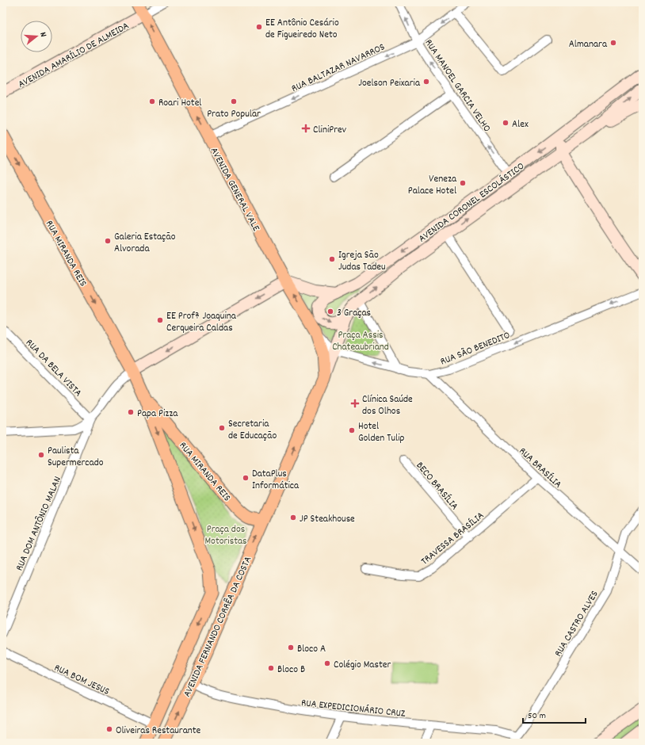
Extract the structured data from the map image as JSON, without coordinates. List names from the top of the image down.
{
  "streets": {
    "main road": [
      "AVENIDA AMARÍLIO DE ALMEIDA",
      "AVENIDA GENERAL VALE",
      "AVENIDA CORONEL ESCOLÁSTICO",
      "RUA MIRANDA REIS",
      "AVENIDA FERNANDO CORRÊA DA COSTA"
    ],
    "street": [
      "RUA BALTAZAR NAVARROS",
      "RUA MANOEL GARCIA VELHO",
      "RUA SÃO BENEDITO",
      "RUA DA BELA VISTA",
      "RUA BRASÍLIA",
      "BECO BRASÍLIA",
      "RUA DOM ANTÔNIO MALAN",
      "TRAVESSA BRASÍLIA",
      "RUA CASTRO ALVES",
      "RUA BOM JESUS",
      "RUA EXPEDICIONÁRIO CRUZ"
    ]
  },
  "crossings": [
    ["AVENIDA AMARÍLIO DE ALMEIDA", "AVENIDA GENERAL VALE"],
    ["RUA BALTAZAR NAVARROS", "RUA MANOEL GARCIA VELHO"],
    ["RUA BALTAZAR NAVARROS", "AVENIDA GENERAL VALE"],
    ["RUA MANOEL GARCIA VELHO", "AVENIDA CORONEL ESCOLÁSTICO"],
    ["AVENIDA GENERAL VALE", "RUA SÃO BENEDITO"],
    ["AVENIDA GENERAL VALE", "AVENIDA FERNANDO CORRÊA DA COSTA"],
    ["AVENIDA CORONEL ESCOLÁSTICO", "RUA SÃO BENEDITO"],
    ["AVENIDA CORONEL ESCOLÁSTICO", "AVENIDA FERNANDO CORRÊA DA COSTA"],
    ["RUA MIRANDA REIS", "AVENIDA FERNANDO CORRÊA DA COSTA"],
    ["RUA SÃO BENEDITO", "RUA BRASÍLIA"],
    ["RUA SÃO BENEDITO", "AVENIDA FERNANDO CORRÊA DA COSTA"],
    ["RUA DA BELA VISTA", "RUA DOM ANTÔNIO MALAN"],
    ["RUA BRASÍLIA", "TRAVESSA BRASÍLIA"],
    ["RUA BRASÍLIA", "RUA CASTRO ALVES"],
    ["BECO BRASÍLIA", "TRAVESSA BRASÍLIA"],
    ["RUA CASTRO ALVES", "RUA EXPEDICIONÁRIO CRUZ"],
    ["AVENIDA FERNANDO CORRÊA DA COSTA", "RUA BOM JESUS"],
    ["AVENIDA FERNANDO CORRÊA DA COSTA", "RUA EXPEDICIONÁRIO CRUZ"]
  ],
  "one_way": [
    "RUA BALTAZAR NAVARROS",
    "RUA MANOEL GARCIA VELHO",
    "AVENIDA GENERAL VALE",
    "RUA MIRANDA REIS",
    "RUA SÃO BENEDITO"
  ],
  "parks": ["Praça Assis Chateaubriand", "Praça dos Motoristas"],
  "places": {
    "other": [
      "EE Antônio Cesário de Figueiredo Neto",
      "Almanara",
      "Joelson Peixaria",
      "Roari Hotel",
      "Prato Popular",
      "Alex",
      "Veneza Palace Hotel",
      "Galeria Estação Alvorada",
      "Igreja São Judas Tadeu",
      "3 Graças",
      "EE Profª Joaquina Cerqueira Caldas",
      "Papa Pizza",
      "Secretaria de Educação",
      "Hotel Golden Tulip",
      "Paulista Supermercado",
      "DataPlus Informática",
      "JP Steakhouse",
      "Bloco A",
      "Colégio Master",
      "Bloco B",
      "Oliveiras Restaurante"
    ],
    "health": ["CliniPrev", "Clínica Saúde dos Olhos"]
  },
  "scale_bar": "50 m",
  "north": "right"
}
